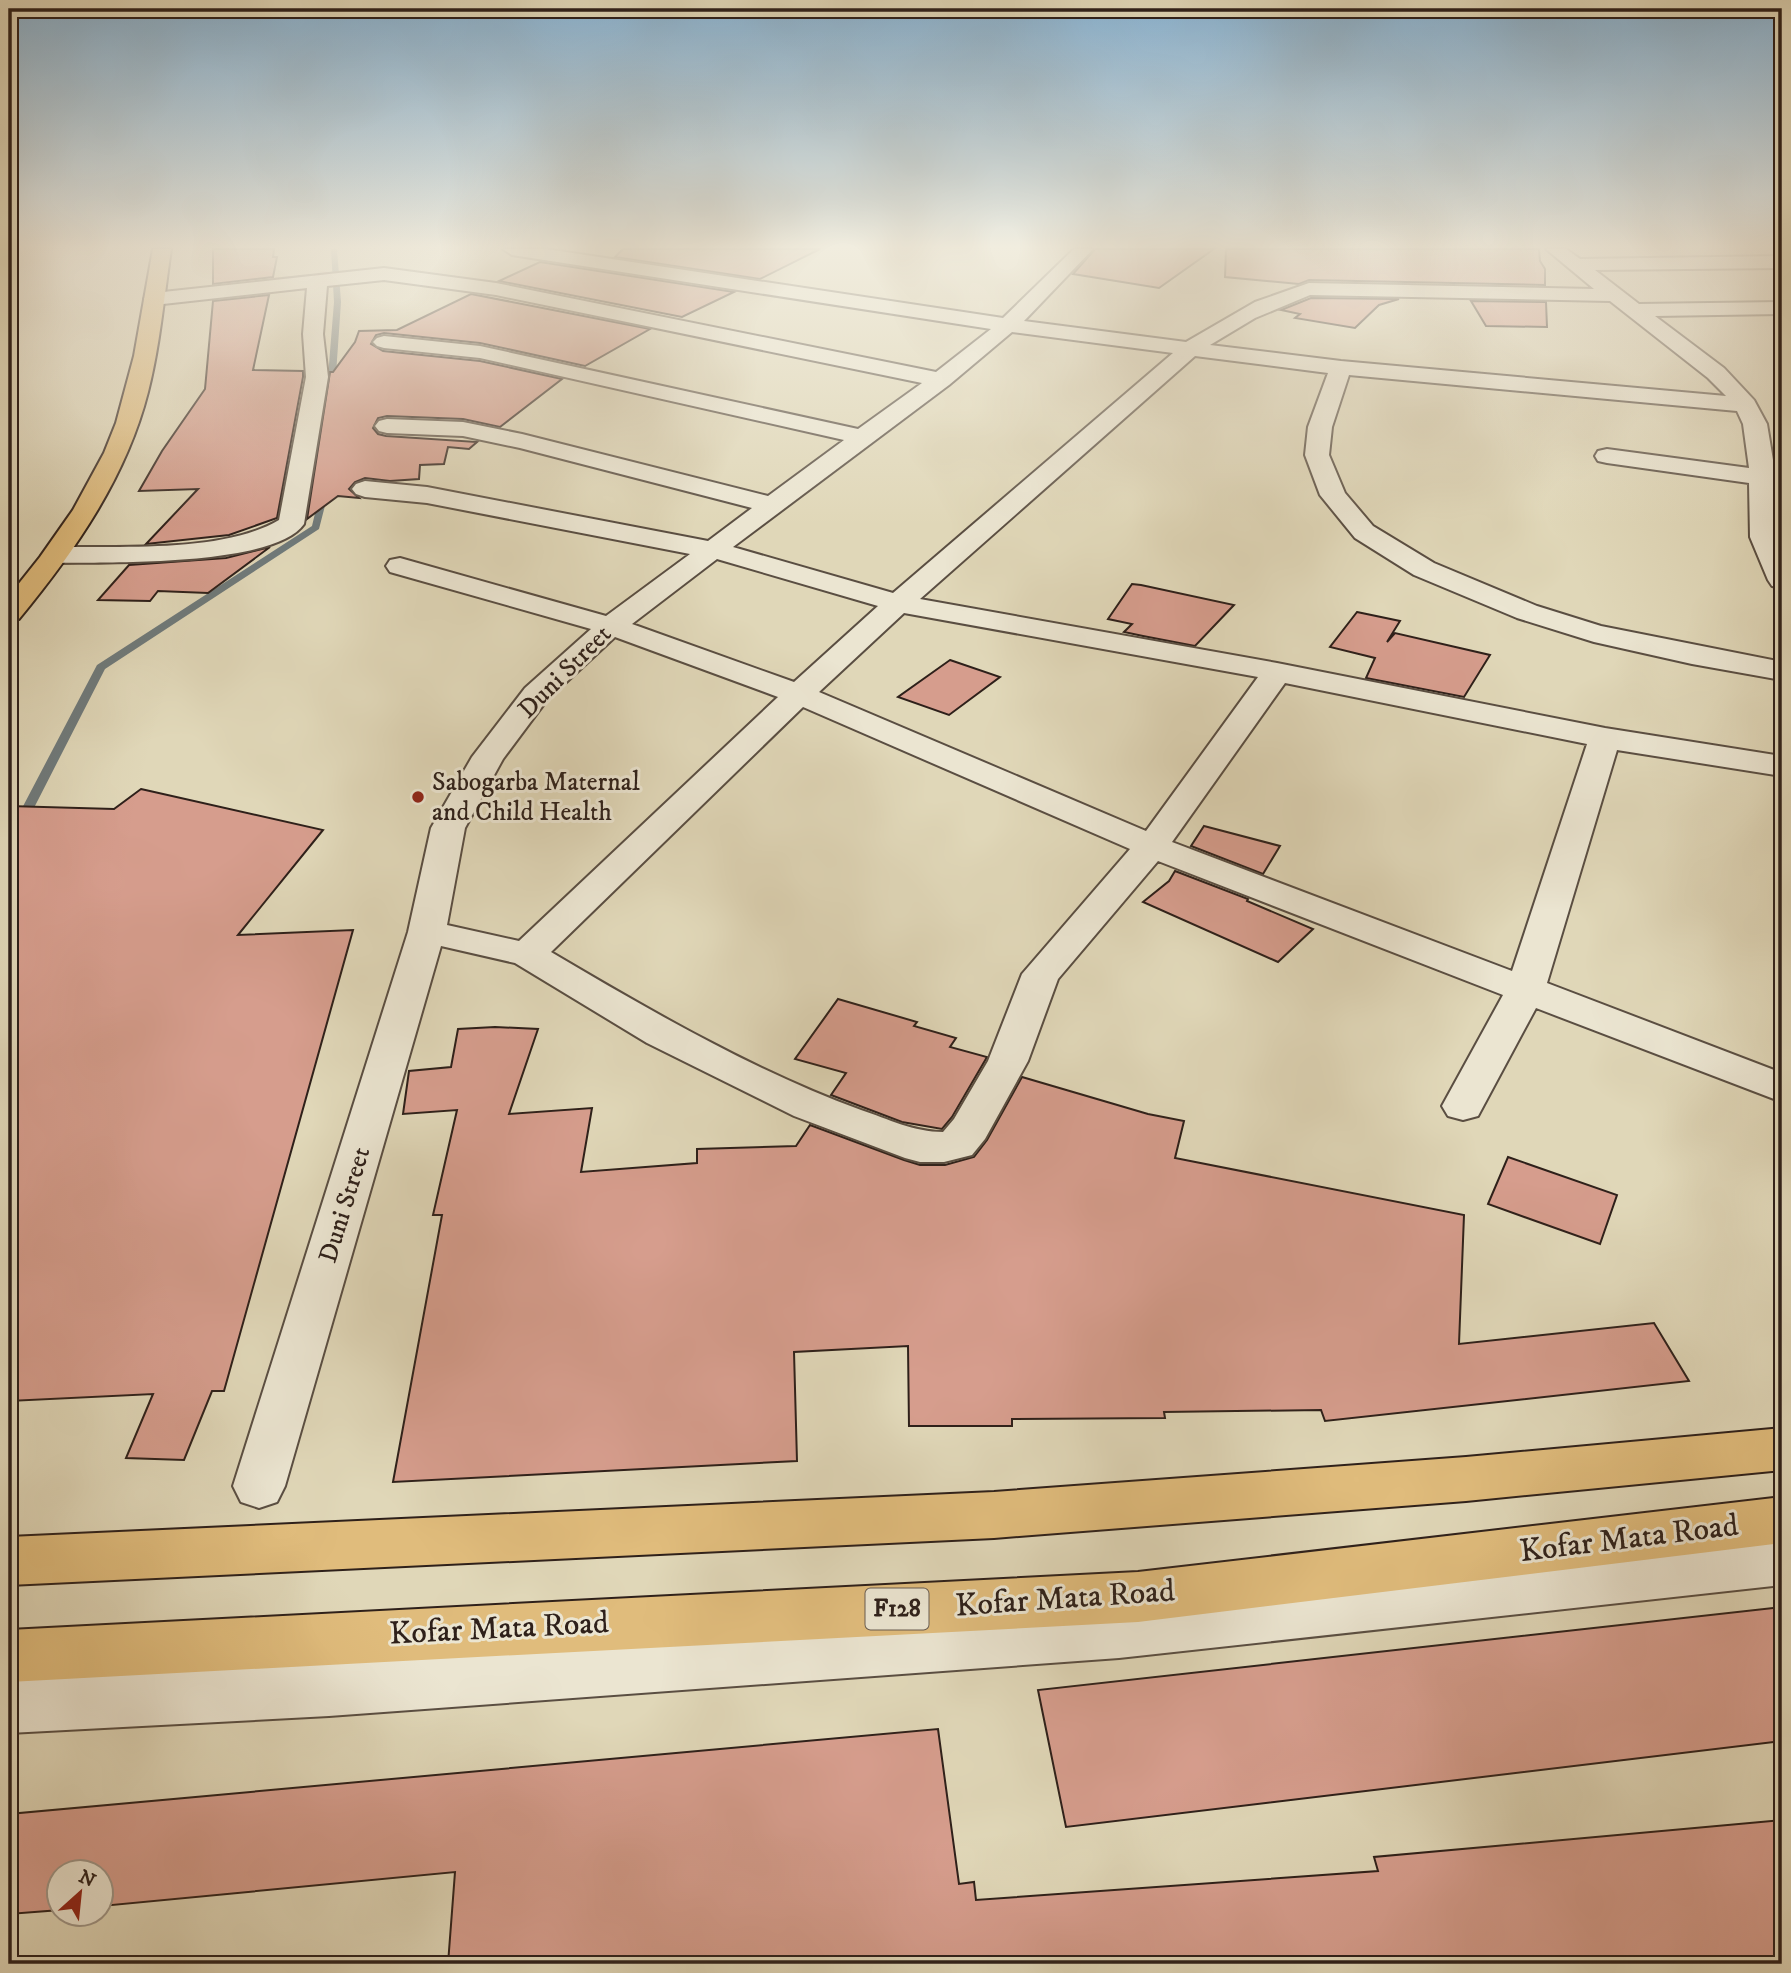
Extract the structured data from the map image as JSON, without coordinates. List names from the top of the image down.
{
  "streets": {
    "main road": ["Kofar Mata Road", "F128"],
    "street": ["Duni Street"]
  },
  "places": ["Sabogarba Maternal and Child Health"],
  "north": "top right"
}
